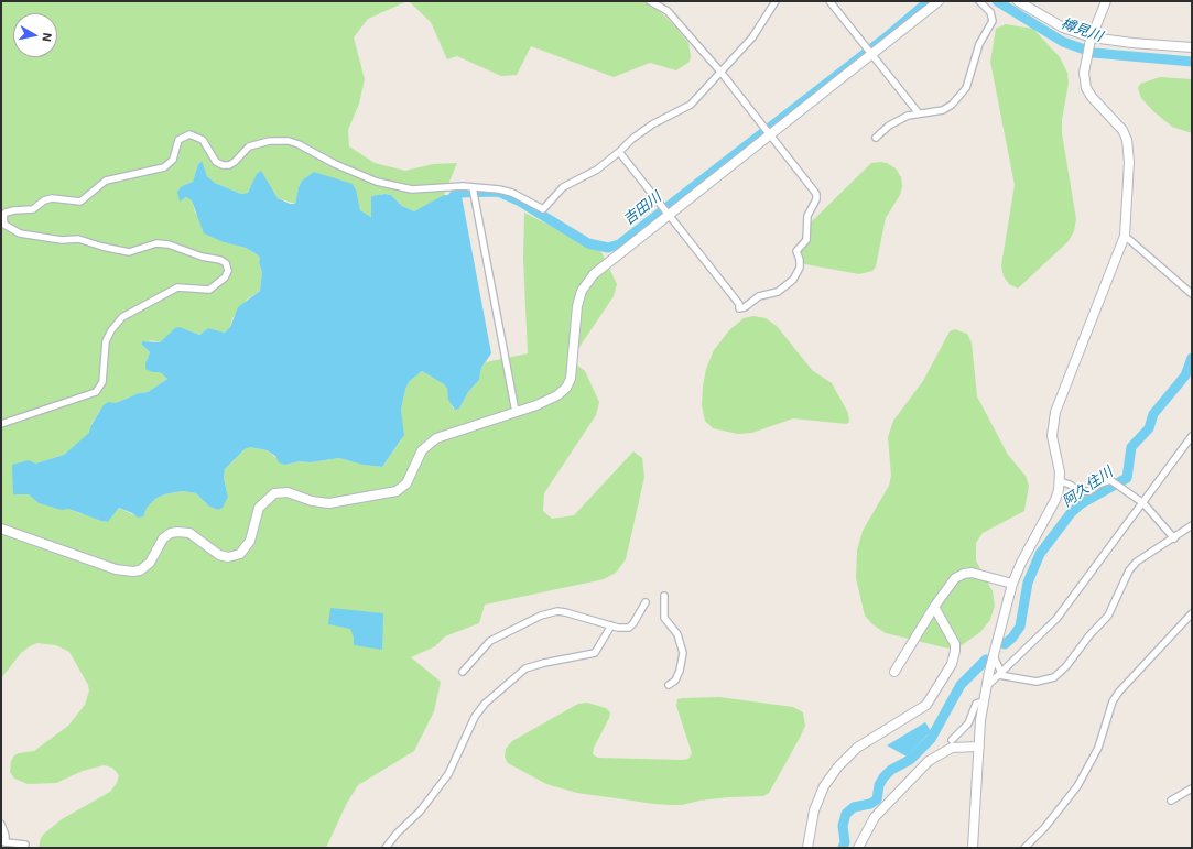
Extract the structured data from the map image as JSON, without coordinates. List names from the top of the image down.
{
  "water": ["樽見川", "吉田川", "阿久住川"],
  "north": "right"
}
